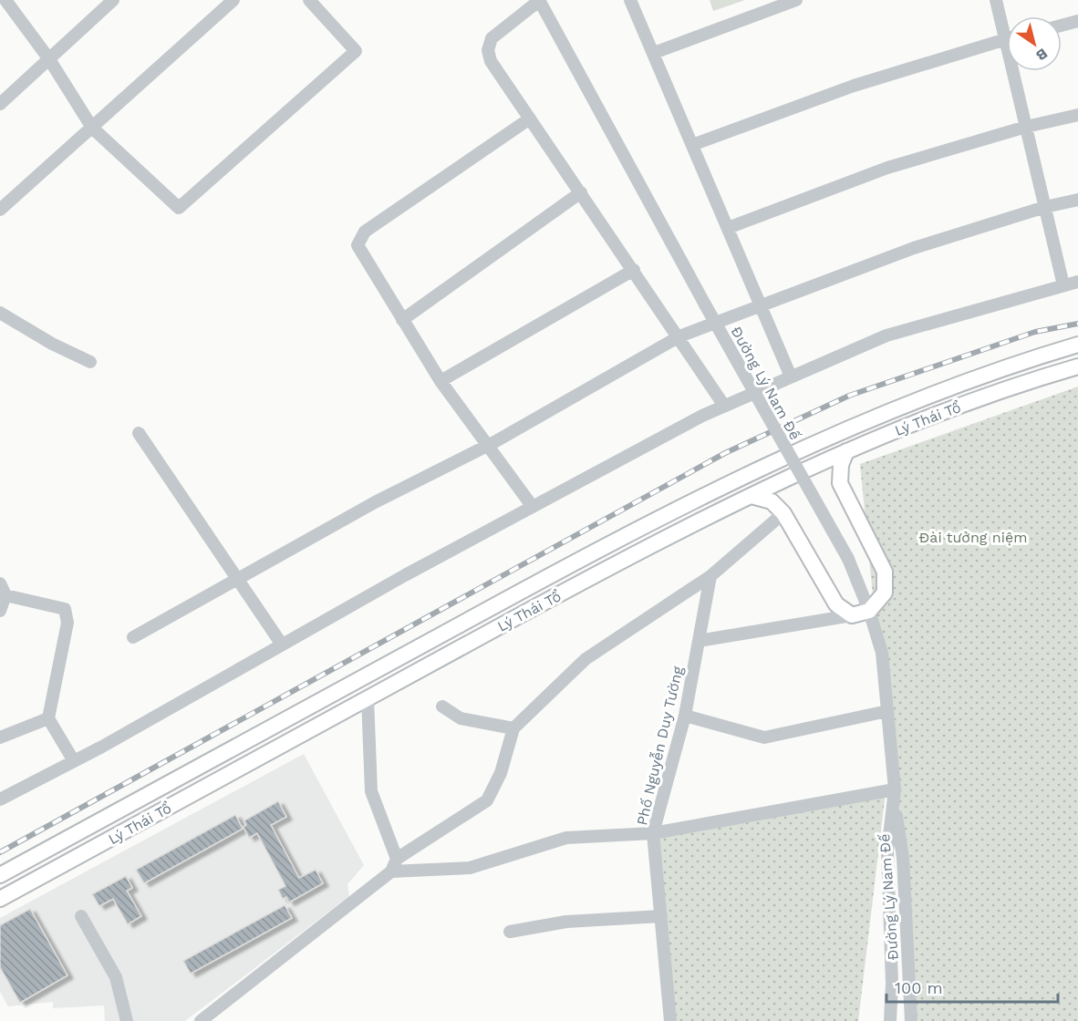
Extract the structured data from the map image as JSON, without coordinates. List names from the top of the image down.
{
  "streets": {
    "main road": ["Lý Thái Tổ"],
    "street": ["Đường Lý Nam Đế", "Phố Nguyễn Duy Tường"]
  },
  "parks": ["Đài tưởng niệm"],
  "scale_bar": "100 m",
  "north": "bottom right"
}
